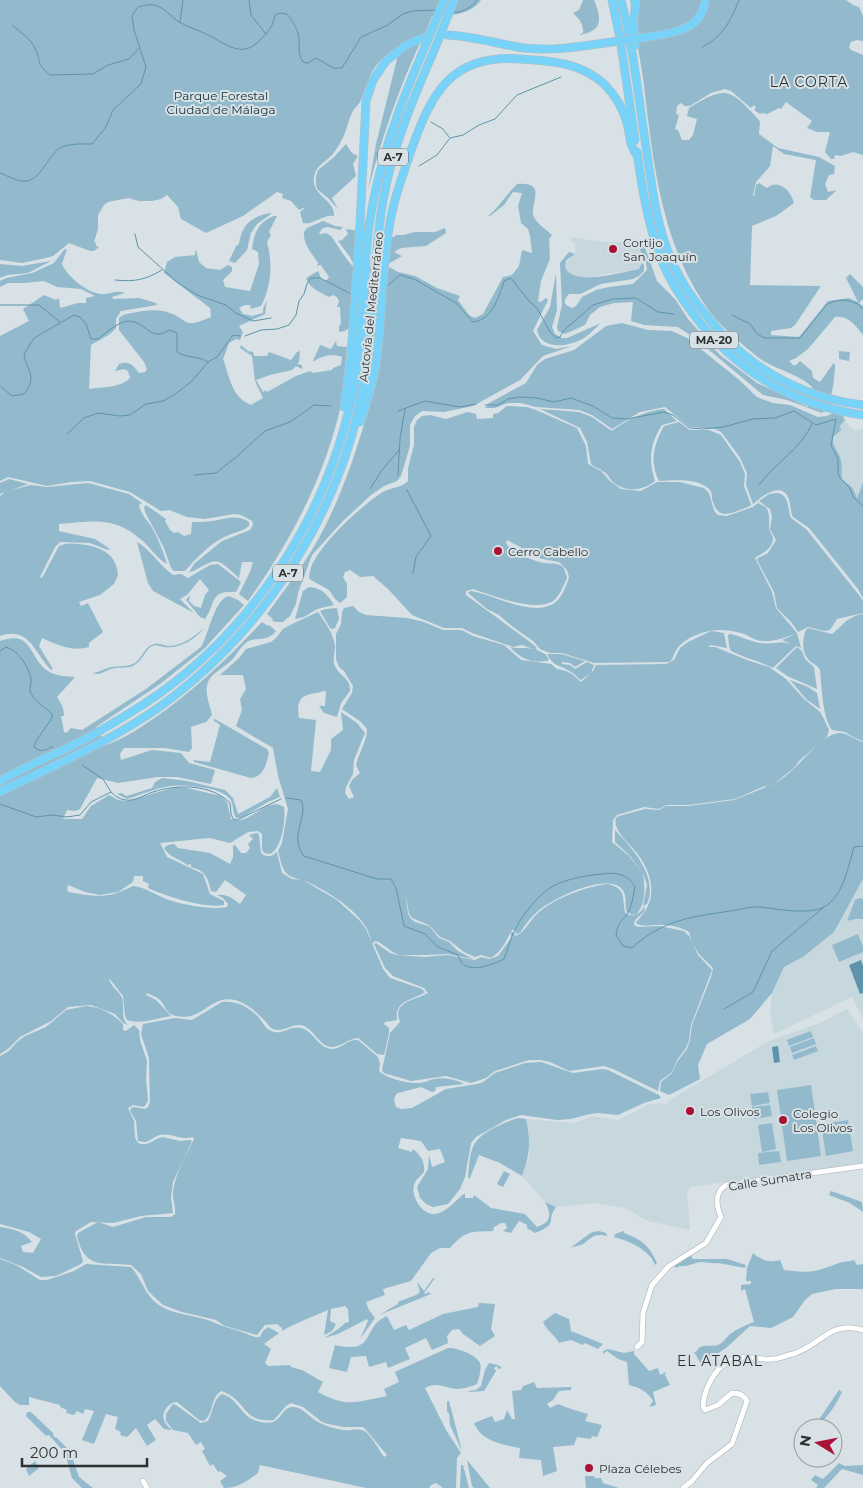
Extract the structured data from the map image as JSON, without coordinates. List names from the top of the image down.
{
  "streets": {
    "highway": ["A-7", "Autovía del Mediterráneo", "MA-20"],
    "street": ["Calle Sumatra"]
  },
  "districts": ["LA CORTA", "EL ATABAL"],
  "parks": ["Parque Forestal Ciudad de Málaga"],
  "places": [
    "Cortijo San Joaquín",
    "Cerro Cabello",
    "Los Olivos",
    "Colegio Los Olivos",
    "Plaza Célebes"
  ],
  "scale_bar": "200 m",
  "north": "left"
}
